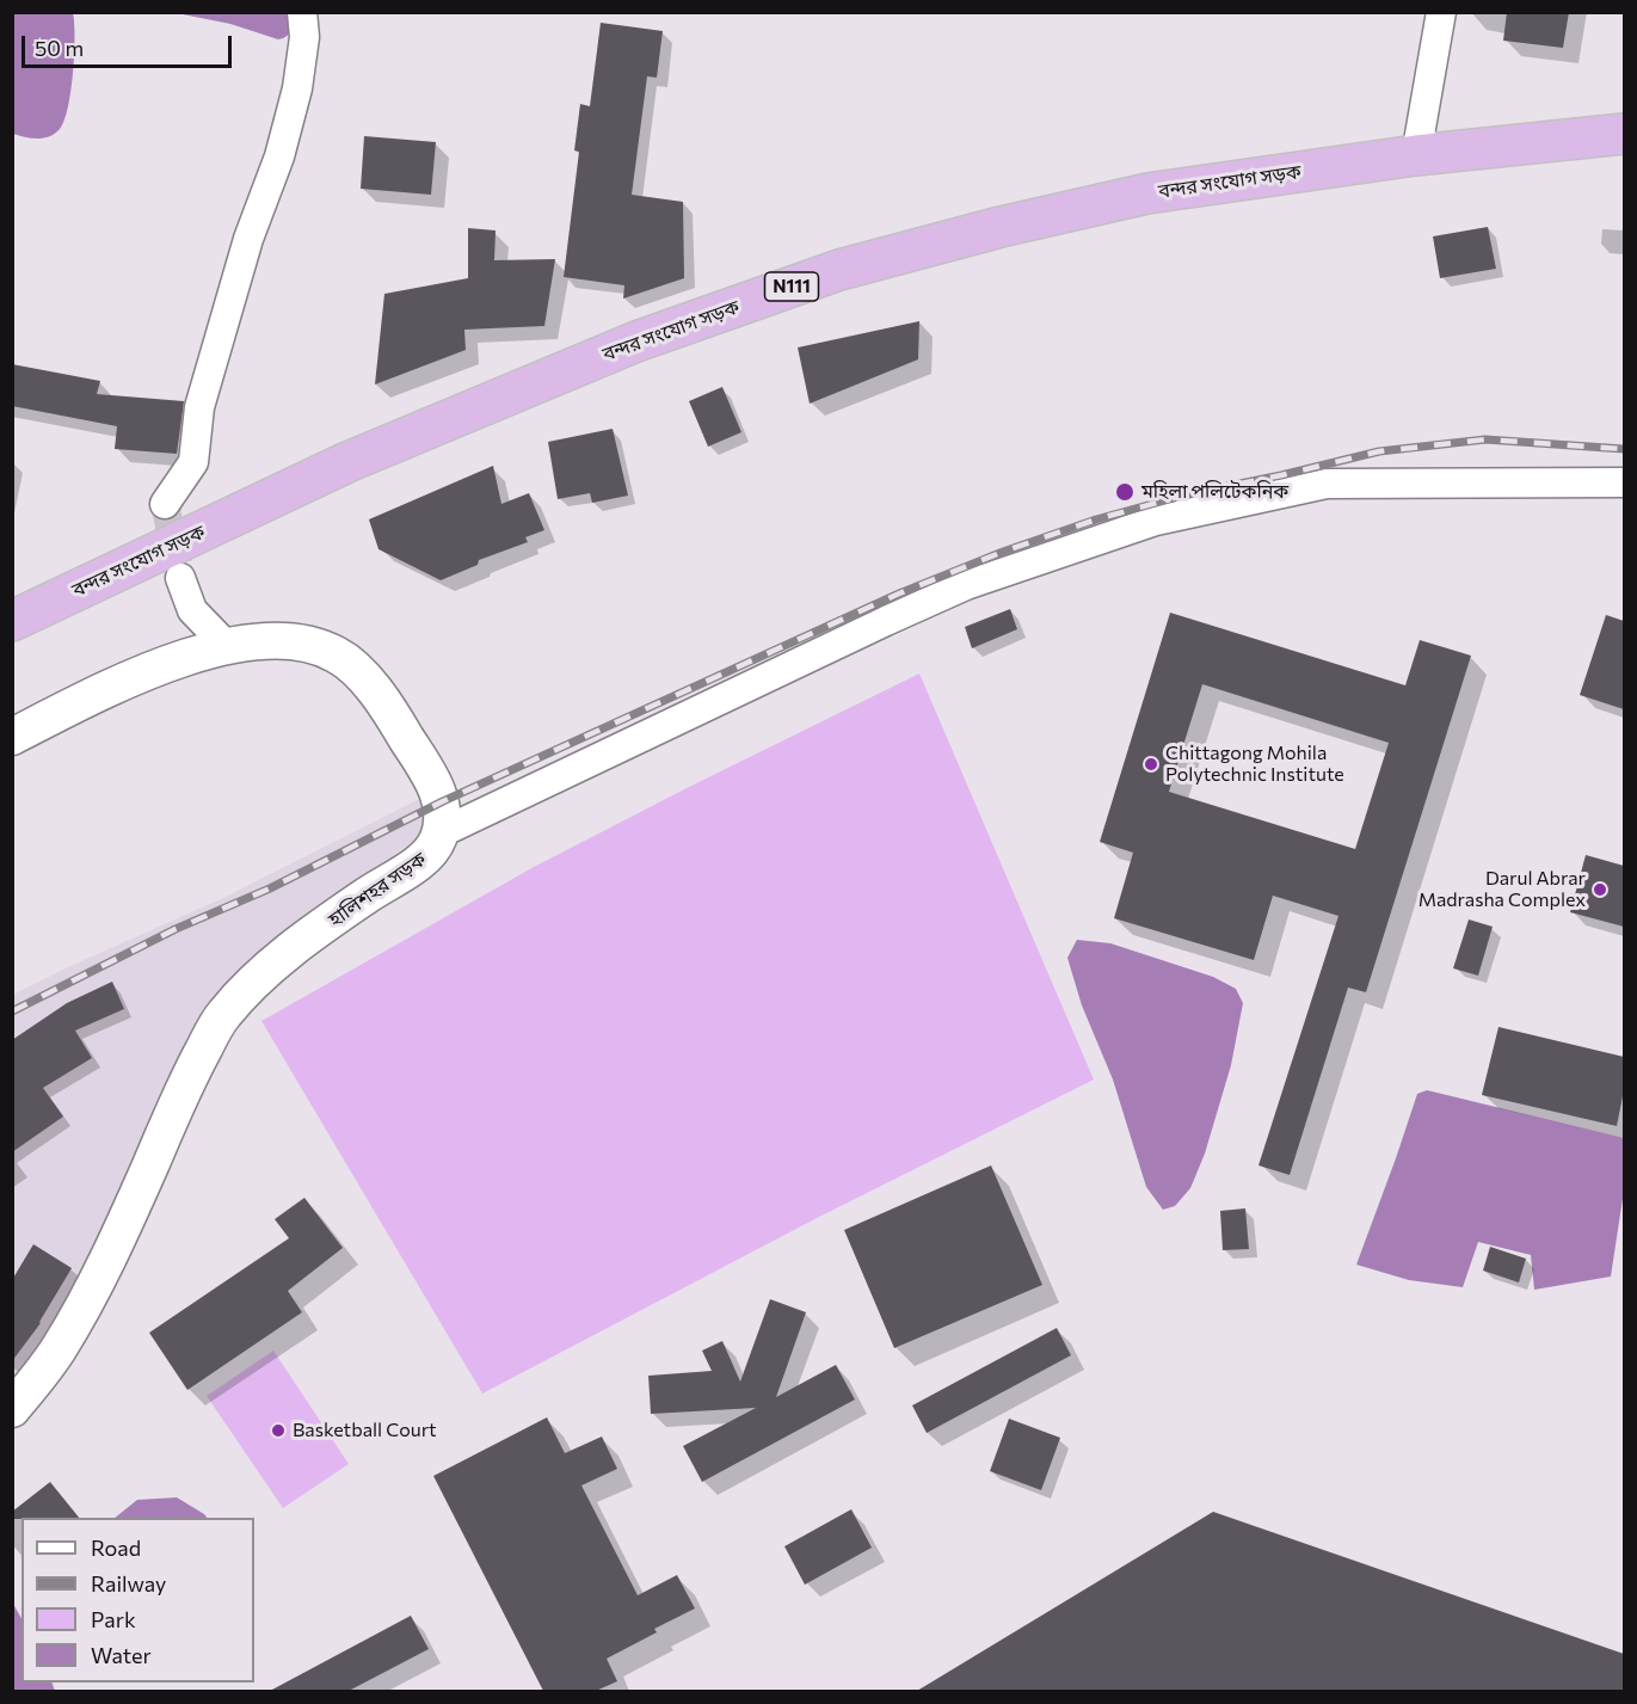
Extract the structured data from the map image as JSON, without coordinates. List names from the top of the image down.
{
  "streets": {
    "highway": ["বন্দর সংযোগ সড়ক", "N111"],
    "street": ["হালিশহর সড়ক"]
  },
  "places": [
    "মহিলা পলিটেকনিক",
    "Chittagong Mohila Polytechnic Institute",
    "Darul Abrar Madrasha Complex",
    "Basketball Court"
  ],
  "legend": [
    "Road",
    "Railway",
    "Park",
    "Water"
  ],
  "scale_bar": "50 m"
}
